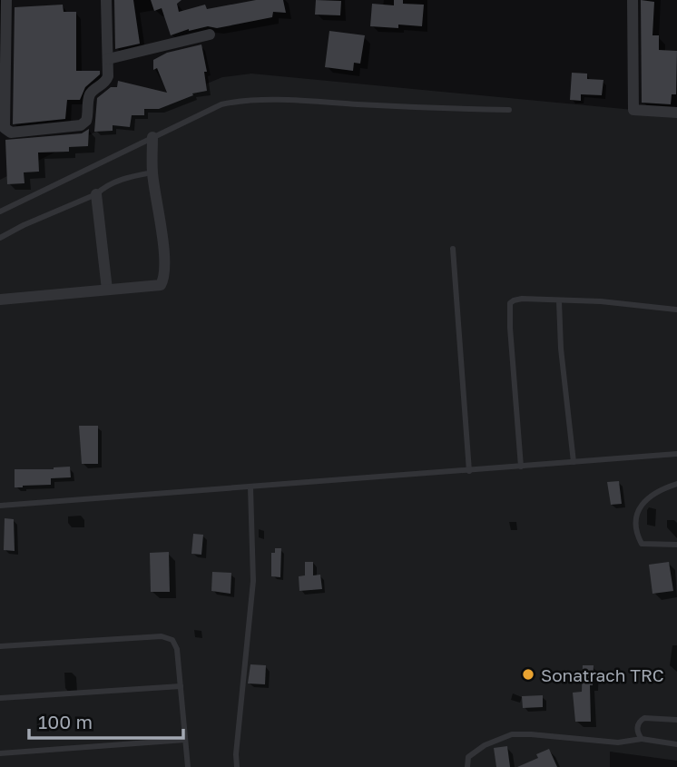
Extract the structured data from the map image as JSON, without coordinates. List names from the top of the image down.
{
  "places": ["Sonatrach TRC"],
  "scale_bar": "100 m"
}
